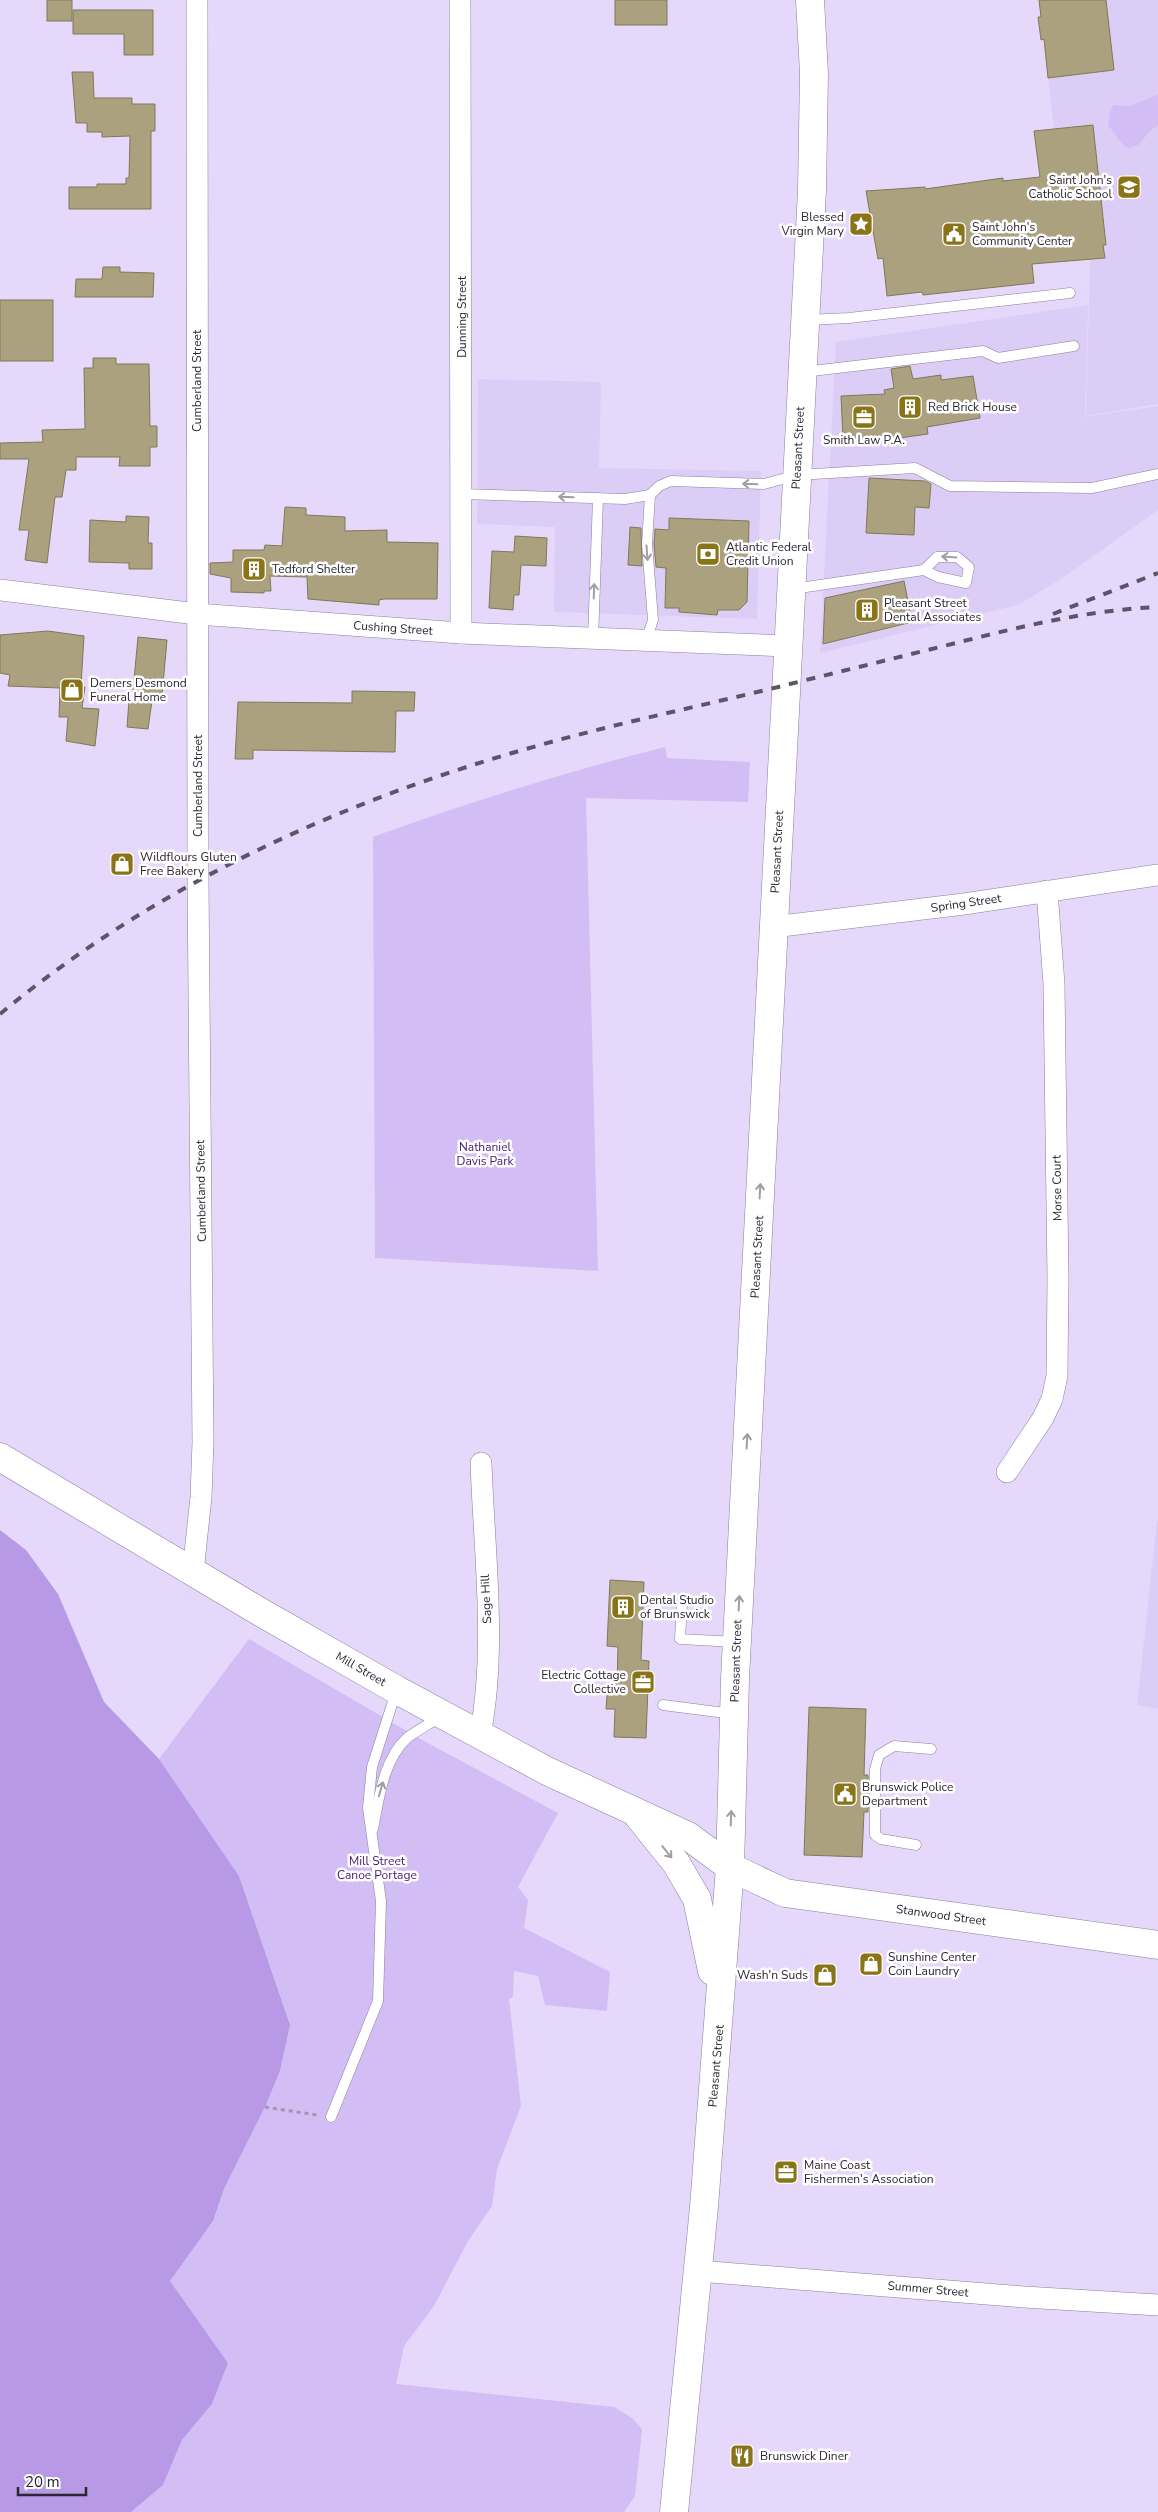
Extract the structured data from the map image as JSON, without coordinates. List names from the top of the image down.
{
  "streets": {
    "main road": ["Pleasant Street", "Mill Street", "Stanwood Street"],
    "street": [
      "Dunning Street",
      "Cumberland Street",
      "Cushing Street",
      "Spring Street",
      "Morse Court",
      "Sage Hill",
      "Summer Street"
    ]
  },
  "crossings": [
    ["Dunning Street", "Cushing Street"],
    ["Cumberland Street", "Cushing Street"],
    ["Cumberland Street", "Mill Street"],
    ["Pleasant Street", "Cushing Street"],
    ["Pleasant Street", "Spring Street"],
    ["Pleasant Street", "Mill Street"],
    ["Pleasant Street", "Stanwood Street"],
    ["Pleasant Street", "Summer Street"],
    ["Spring Street", "Morse Court"],
    ["Sage Hill", "Mill Street"],
    ["Mill Street", "Stanwood Street"]
  ],
  "parks": ["Nathaniel Davis Park", "Mill Street Canoe Portage"],
  "places": {
    "school or university": ["Saint John's Catholic School"],
    "place": ["Blessed Virgin Mary"],
    "public building": ["Saint John's Community Center", "Brunswick Police Department"],
    "building": [
      "Red Brick House",
      "Tedford Shelter",
      "Pleasant Street Dental Associates",
      "Dental Studio of Brunswick"
    ],
    "office": ["Smith Law P.A.", "Electric Cottage Collective", "Maine Coast Fishermen's Association"],
    "bank": ["Atlantic Federal Credit Union"],
    "shop": [
      "Demers Desmond Funeral Home",
      "Wildflours Gluten Free Bakery",
      "Sunshine Center Coin Laundry",
      "Wash'n Suds"
    ],
    "restaurant": ["Brunswick Diner"]
  },
  "scale_bar": "20 m"
}
